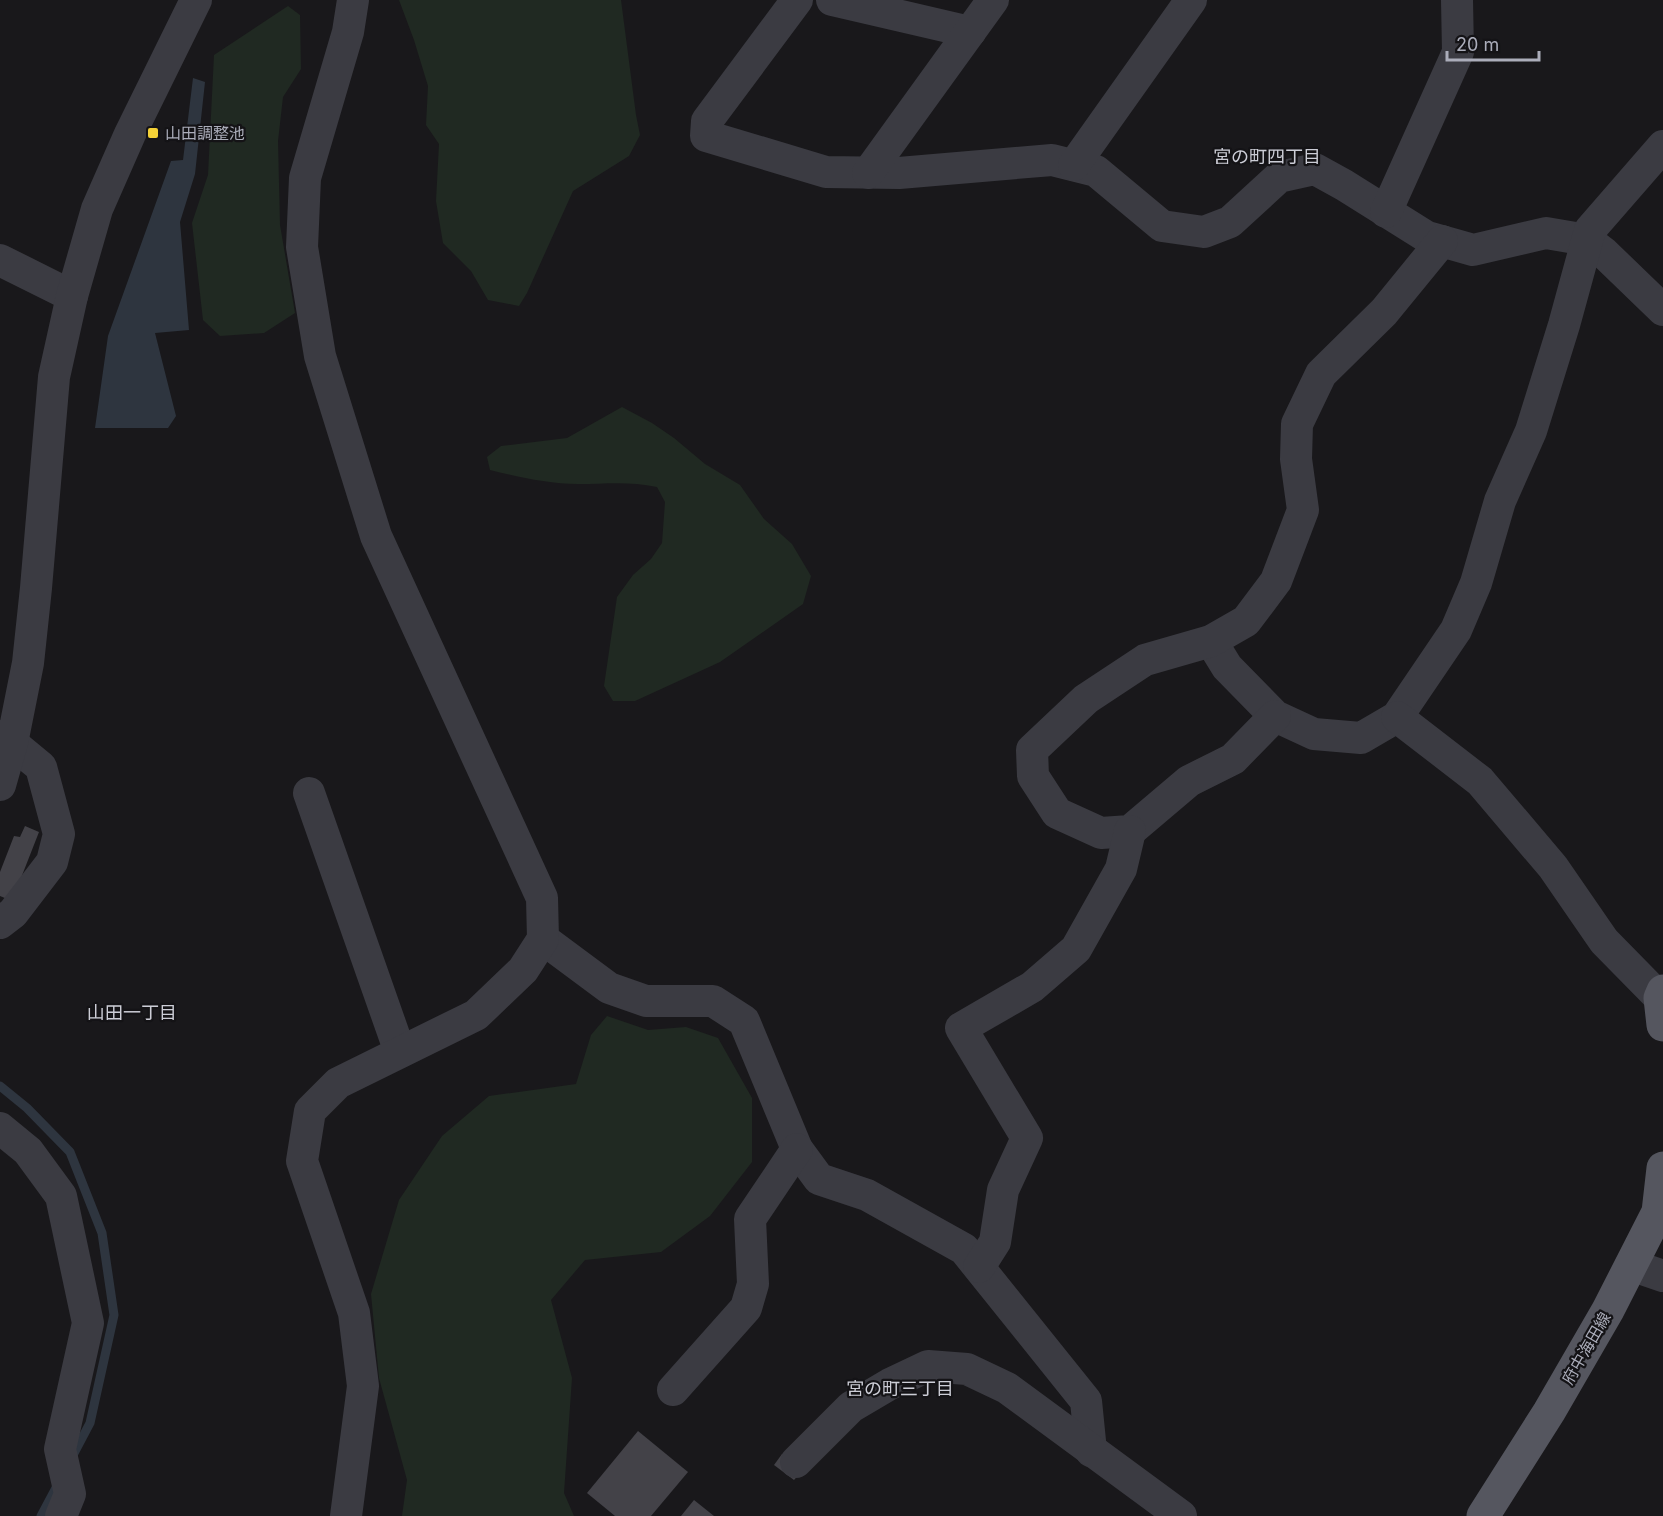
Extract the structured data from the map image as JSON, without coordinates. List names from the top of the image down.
{
  "streets": {
    "main road": ["府中海田線"]
  },
  "districts": ["宮の町四丁目", "山田一丁目", "宮の町三丁目"],
  "places": {
    "transit": ["山田調整池"]
  },
  "scale_bar": "20 m"
}
